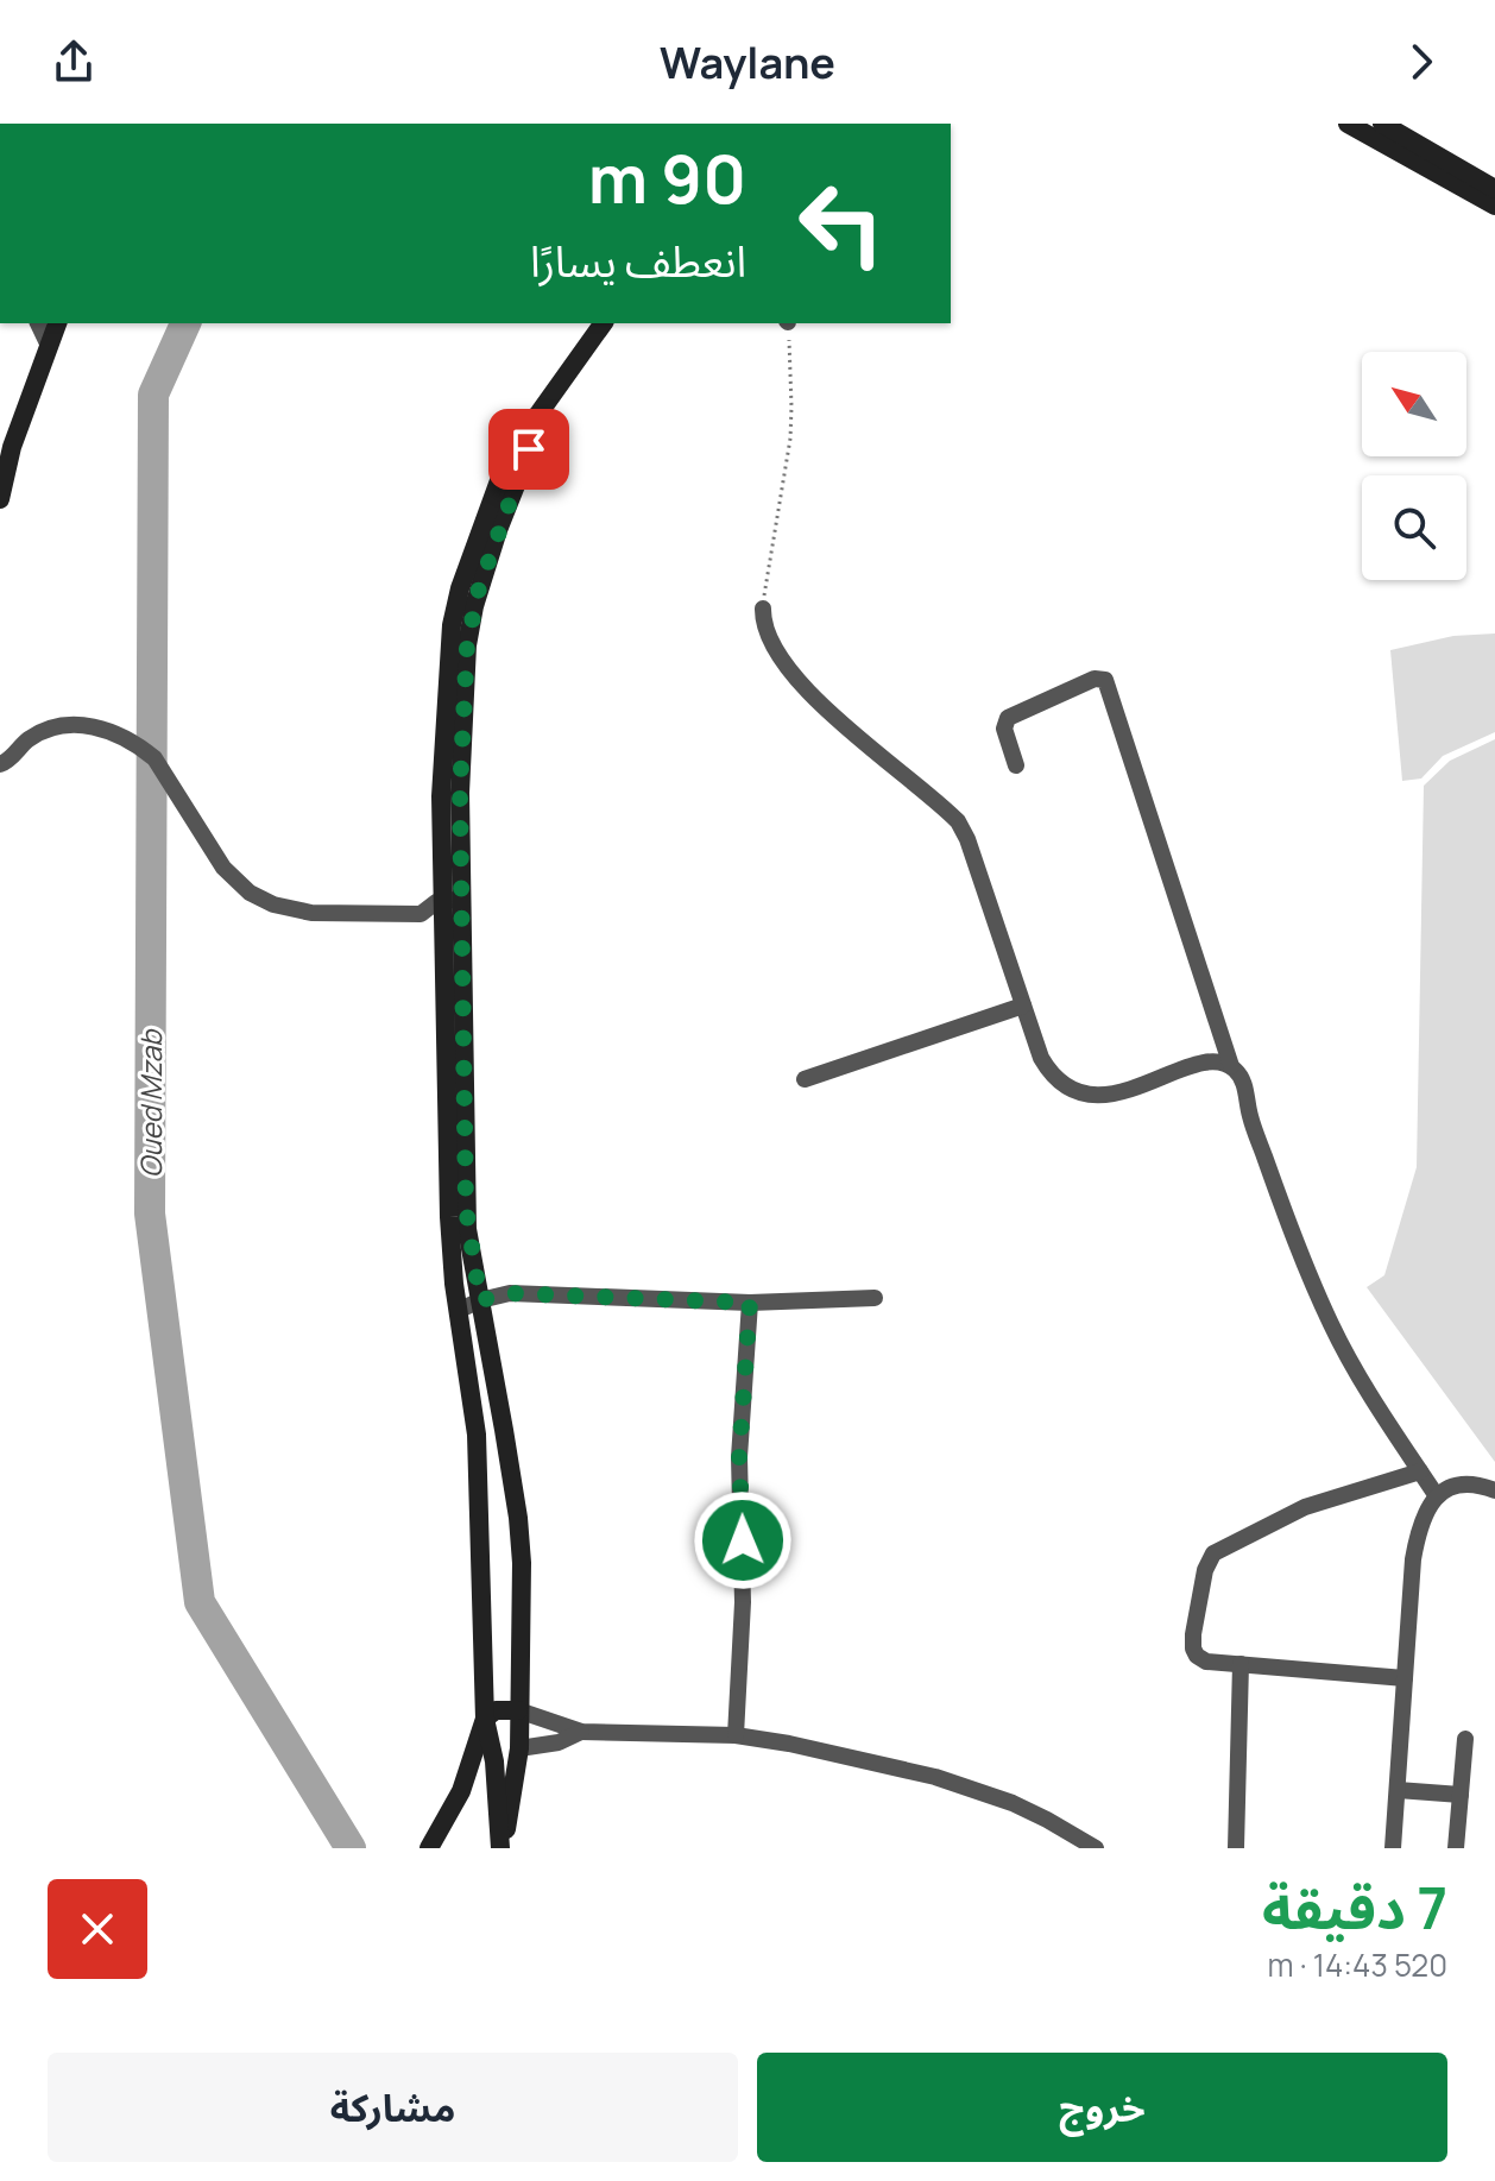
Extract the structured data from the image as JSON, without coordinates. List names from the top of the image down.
{
  "water": ["Oued Mzab"],
  "north": "top left",
  "page": {
    "header": "Waylane",
    "turn": ["90 m", "انعطف يسارًا"],
    "heading": ["7 دقيقة", "520 m · 14:43"],
    "buttons": ["خروج", "مشاركة"]
  }
}
